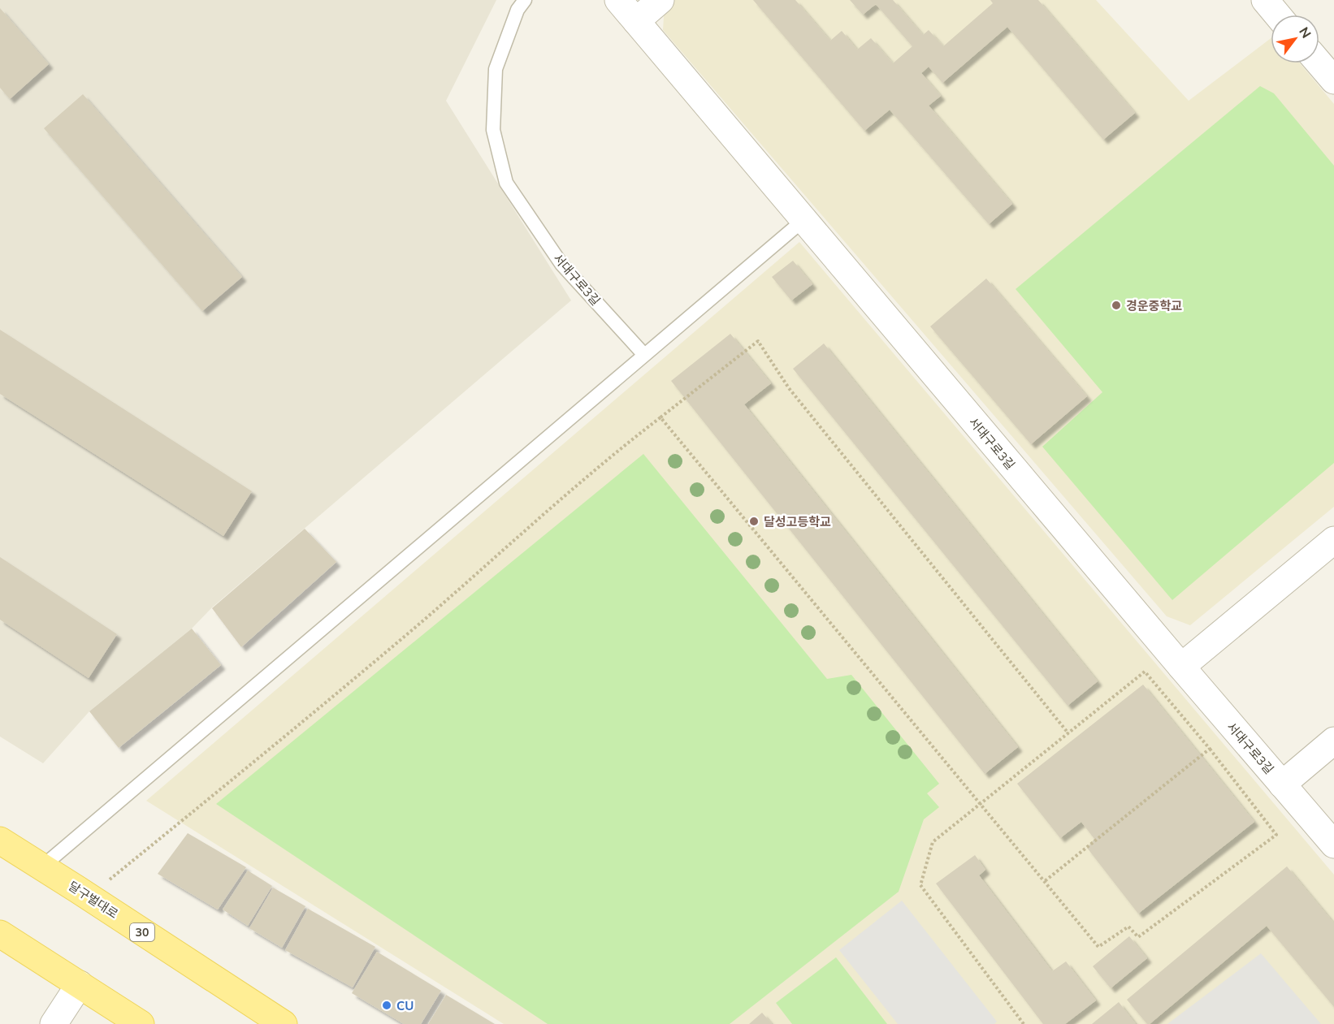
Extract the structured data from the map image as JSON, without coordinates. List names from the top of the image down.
{
  "streets": {
    "main road": ["달구벌대로", "30"],
    "street": ["서대구로3길"]
  },
  "places": ["경운중학교", "달성고등학교", "CU"],
  "north": "top right"
}
